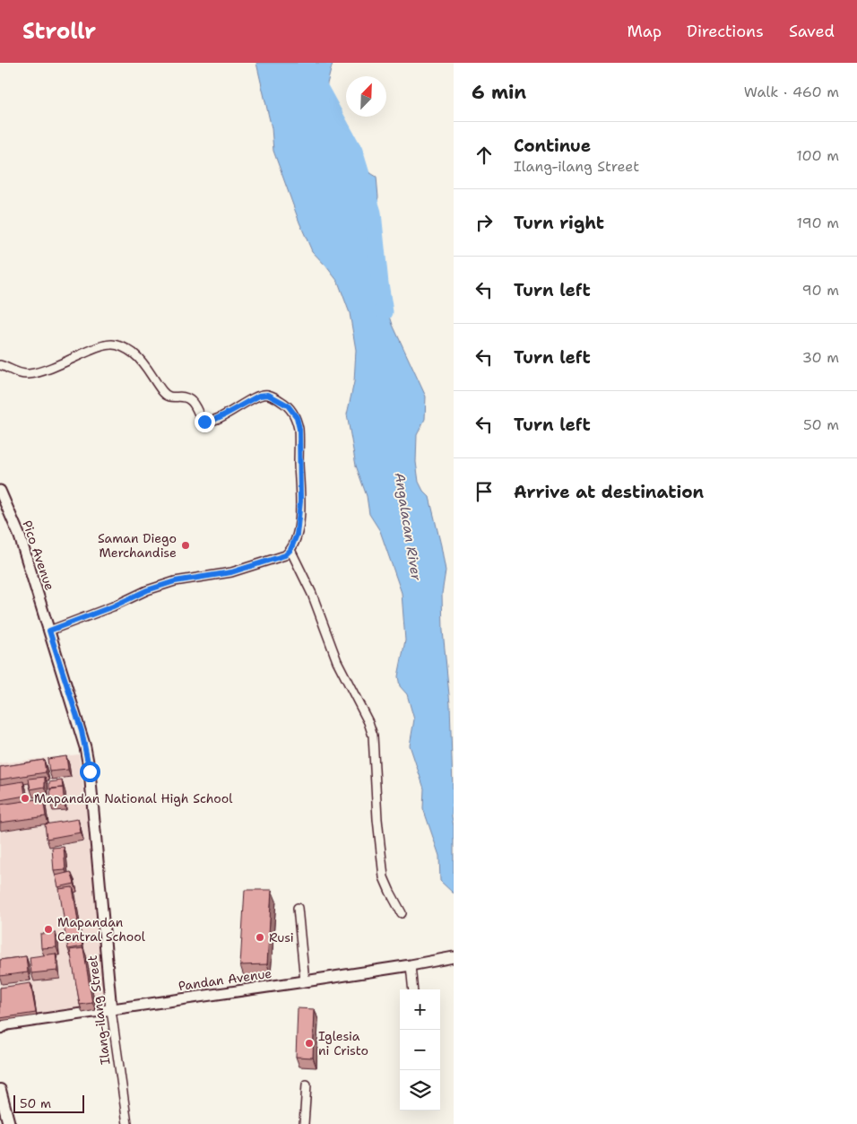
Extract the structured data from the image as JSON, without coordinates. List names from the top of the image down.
{
  "streets": {
    "street": ["Pico Avenue", "Pandan Avenue", "Ilang-ilang Street"]
  },
  "crossings": [
    ["Pico Avenue", "Ilang-ilang Street"],
    ["Pandan Avenue", "Ilang-ilang Street"]
  ],
  "water": ["Angalacan River"],
  "places": [
    "Saman Diego Merchandise",
    "Mapandan National High School",
    "Mapandan Central School",
    "Rusi",
    "Iglesia ni Cristo"
  ],
  "scale_bar": "50 m",
  "north": "top right",
  "page": {
    "header": "Strollr",
    "nav": ["Map", "Directions", "Saved"],
    "heading": ["6 min", "Walk · 460 m"],
    "list": [
      ["Continue", "Ilang-ilang Street", "100 m"],
      ["Turn right", "190 m"],
      ["Turn left", "90 m"],
      ["Turn left", "30 m"],
      ["Turn left", "50 m"],
      "Arrive at destination"
    ],
    "map_buttons": ["+", "−"],
    "scale": "50 m"
  }
}
